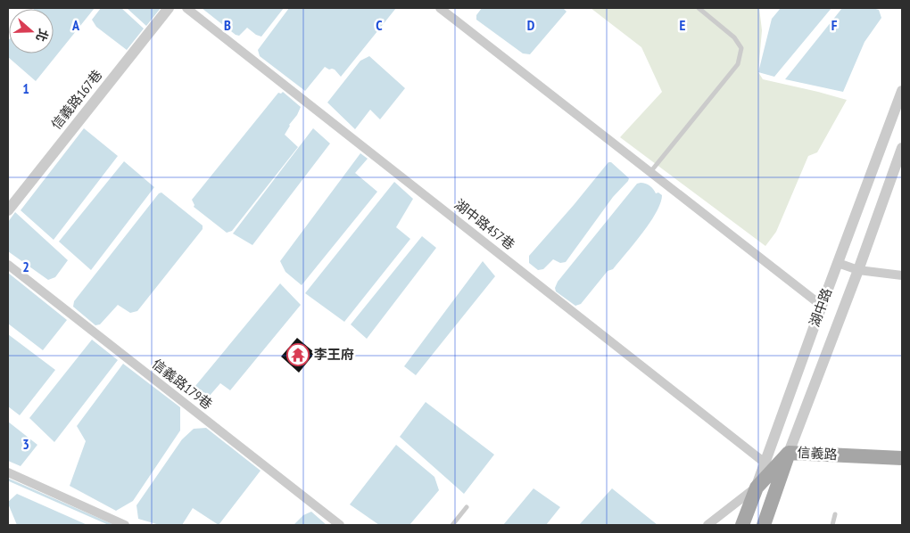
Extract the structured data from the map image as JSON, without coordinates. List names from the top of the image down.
{
  "streets": {
    "main road": ["湖中路", "信義路"],
    "street": ["信義路167巷", "湖中路457巷", "信義路179巷"]
  },
  "crossings": [
    ["湖中路457巷", "湖中路"],
    ["湖中路", "信義路"]
  ],
  "places": {
    "temple": ["李王府"]
  },
  "north": "right",
  "grid": {
    "columns": [
      "A",
      "B",
      "C",
      "D",
      "E",
      "F"
    ],
    "rows": ["1", "2", "3"]
  }
}
